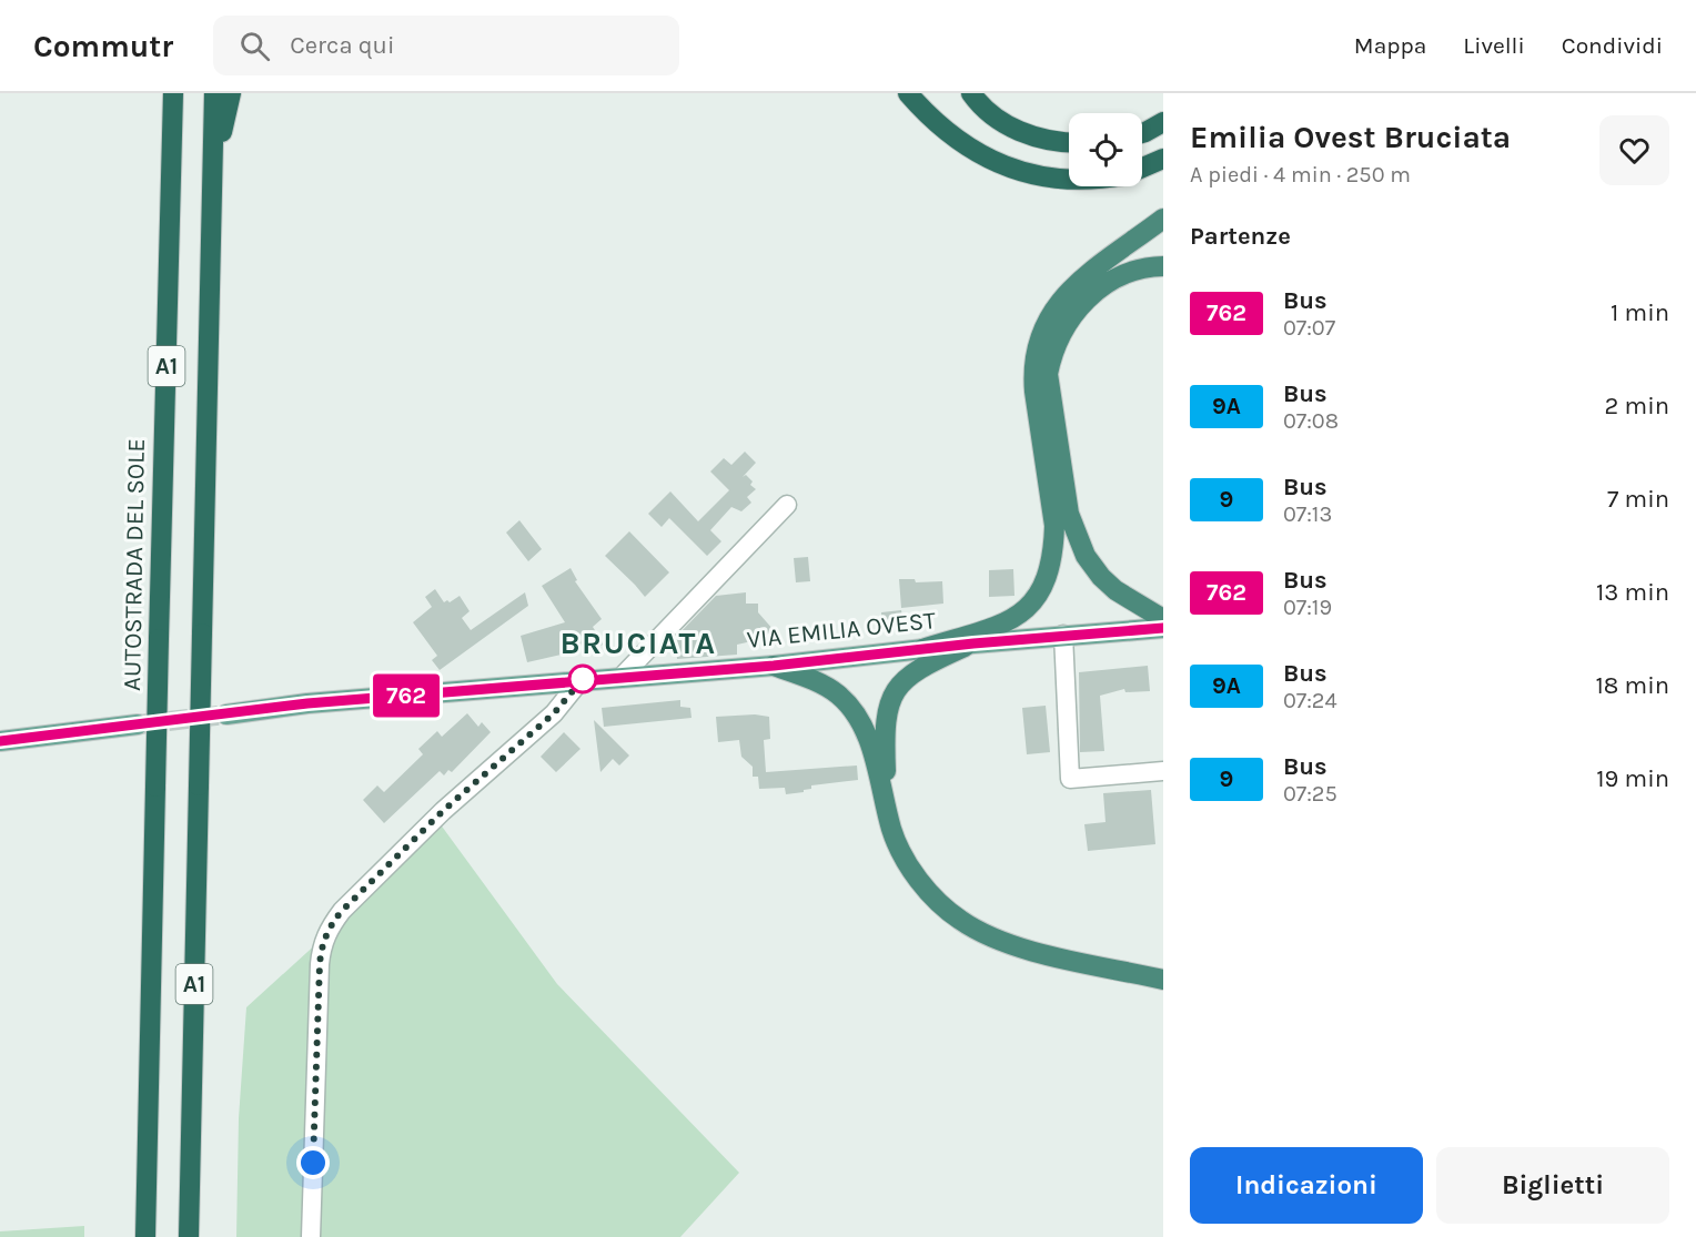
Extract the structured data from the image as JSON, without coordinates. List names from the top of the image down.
{
  "streets": {
    "highway": ["A1", "AUTOSTRADA DEL SOLE"],
    "main road": ["VIA EMILIA OVEST"]
  },
  "districts": ["BRUCIATA"],
  "lines": ["bus line 762"],
  "page": {
    "header": "Commutr",
    "search": "Cerca qui",
    "nav": ["Mappa", "Livelli", "Condividi"],
    "on_map": "762",
    "heading": [
      ["Emilia Ovest Bruciata", "A piedi · 4 min · 250 m"],
      "Partenze"
    ],
    "list": [
      {
        "mark": "762",
        "name": "Bus",
        "note": "07:07",
        "value": "1 min"
      },
      {
        "mark": "9A",
        "name": "Bus",
        "note": "07:08",
        "value": "2 min"
      },
      {
        "mark": "9",
        "name": "Bus",
        "note": "07:13",
        "value": "7 min"
      },
      {
        "mark": "762",
        "name": "Bus",
        "note": "07:19",
        "value": "13 min"
      },
      {
        "mark": "9A",
        "name": "Bus",
        "note": "07:24",
        "value": "18 min"
      },
      {
        "mark": "9",
        "name": "Bus",
        "note": "07:25",
        "value": "19 min"
      }
    ],
    "buttons": ["Indicazioni", "Biglietti"]
  }
}
